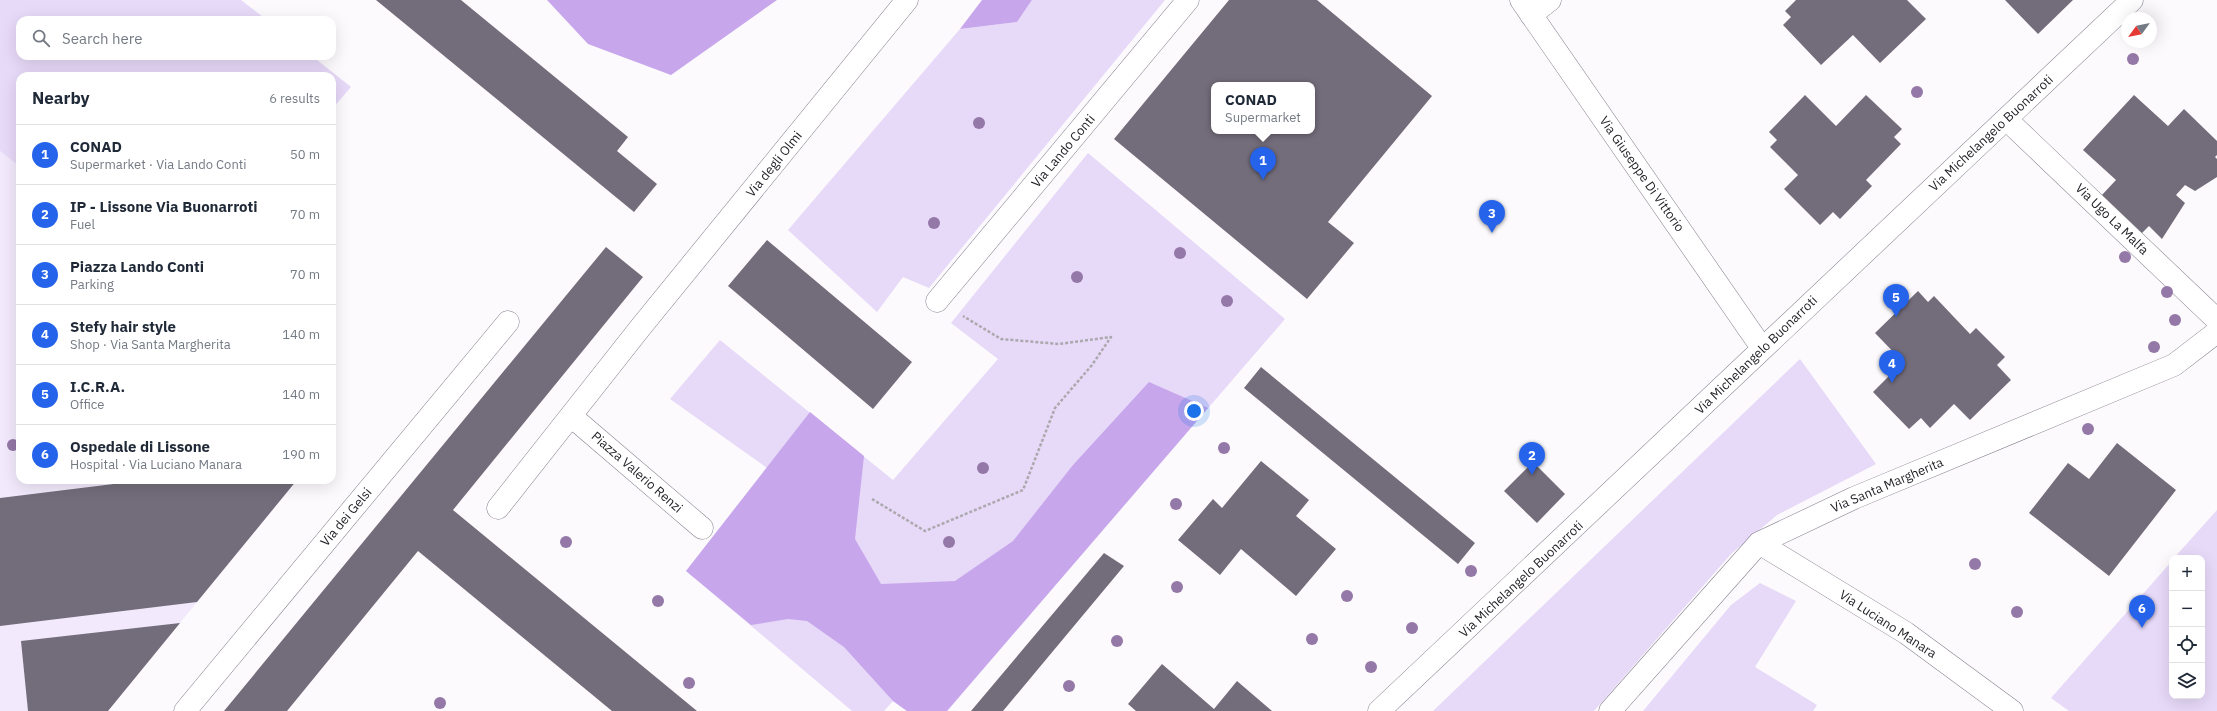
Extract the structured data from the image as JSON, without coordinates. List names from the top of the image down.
{
  "streets": {
    "street": [
      "Via Michelangelo Buonarroti",
      "Via Lando Conti",
      "Via degli Olmi",
      "Via Giuseppe Di Vittorio",
      "Via Ugo La Malfa",
      "Piazza Valerio Renzi",
      "Via Santa Margherita",
      "Via dei Gelsi",
      "Via Luciano Manara"
    ]
  },
  "crossings": [
    ["Via Michelangelo Buonarroti", "Via Giuseppe Di Vittorio"],
    ["Via Michelangelo Buonarroti", "Via Ugo La Malfa"],
    ["Via degli Olmi", "Piazza Valerio Renzi"],
    ["Via Santa Margherita", "Via Luciano Manara"]
  ],
  "north": "bottom left",
  "page": {
    "search": "Search here",
    "heading": ["Nearby", "6 results"],
    "popup": ["CONAD", "Supermarket"],
    "list": [
      {
        "mark": "1",
        "name": "CONAD",
        "note": "Supermarket · Via Lando Conti",
        "value": "50 m"
      },
      {
        "mark": "2",
        "name": "IP - Lissone Via Buonarroti",
        "note": "Fuel",
        "value": "70 m"
      },
      {
        "mark": "3",
        "name": "Piazza Lando Conti",
        "note": "Parking",
        "value": "70 m"
      },
      {
        "mark": "4",
        "name": "Stefy hair style",
        "note": "Shop · Via Santa Margherita",
        "value": "140 m"
      },
      {
        "mark": "5",
        "name": "I.C.R.A.",
        "note": "Office",
        "value": "140 m"
      },
      {
        "mark": "6",
        "name": "Ospedale di Lissone",
        "note": "Hospital · Via Luciano Manara",
        "value": "190 m"
      }
    ],
    "pins": [
      "1",
      "3",
      "5",
      "4",
      "2",
      "6"
    ],
    "map_buttons": ["+", "−"]
  }
}
